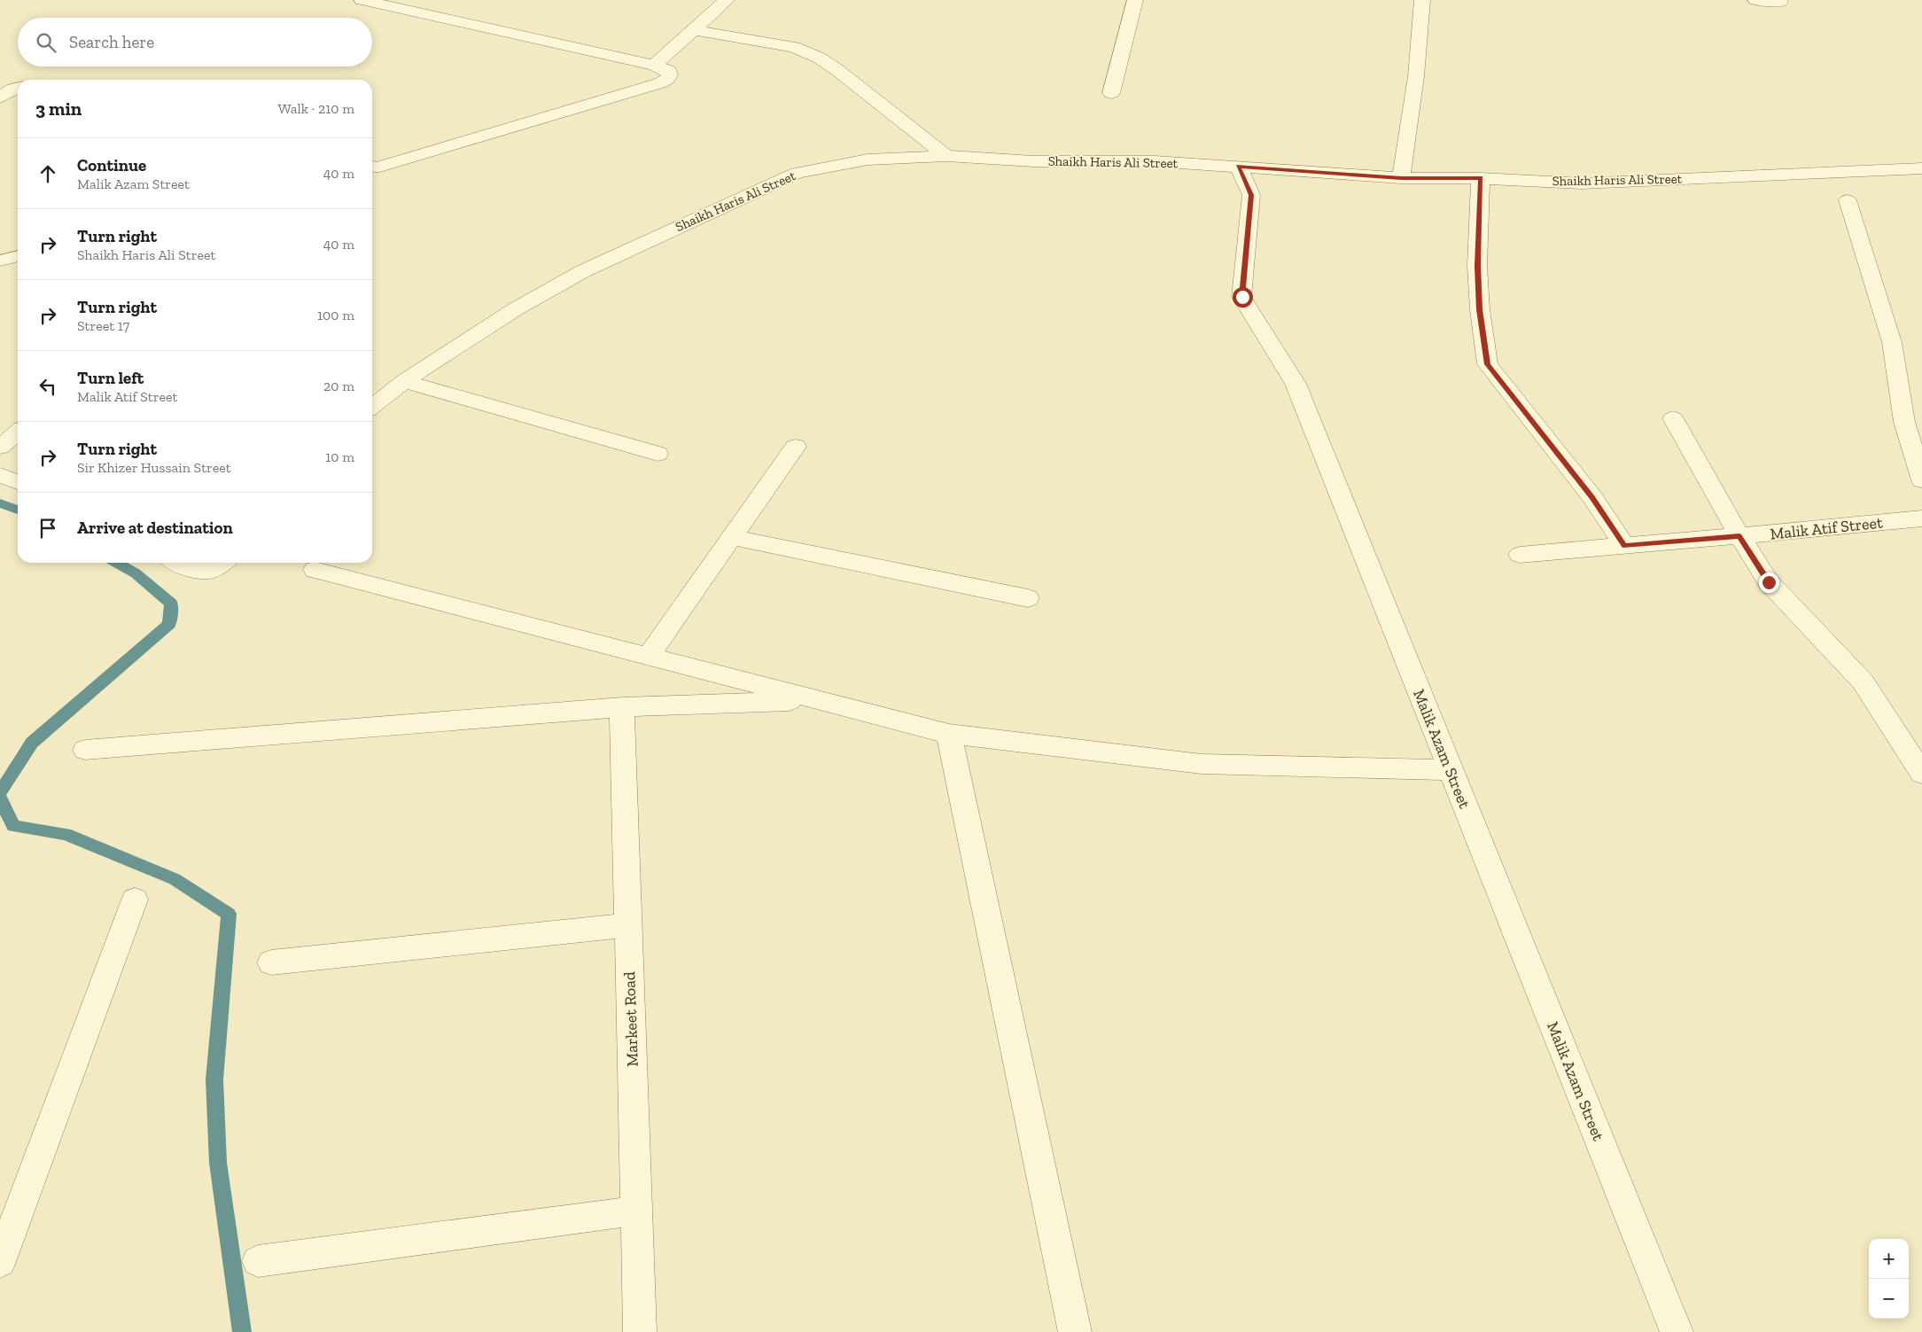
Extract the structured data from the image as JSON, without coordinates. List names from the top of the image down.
{
  "streets": {
    "street": [
      "Shaikh Haris Ali Street",
      "Malik Atif Street",
      "Malik Azam Street",
      "Markeet Road"
    ]
  },
  "crossings": [
    ["Shaikh Haris Ali Street", "Malik Azam Street"]
  ],
  "page": {
    "search": "Search here",
    "heading": ["3 min", "Walk · 210 m"],
    "list": [
      ["Continue", "Malik Azam Street", "40 m"],
      ["Turn right", "Shaikh Haris Ali Street", "40 m"],
      ["Turn right", "Street 17", "100 m"],
      ["Turn left", "Malik Atif Street", "20 m"],
      ["Turn right", "Sir Khizer Hussain Street", "10 m"],
      "Arrive at destination"
    ],
    "map_buttons": ["+", "−"]
  }
}
